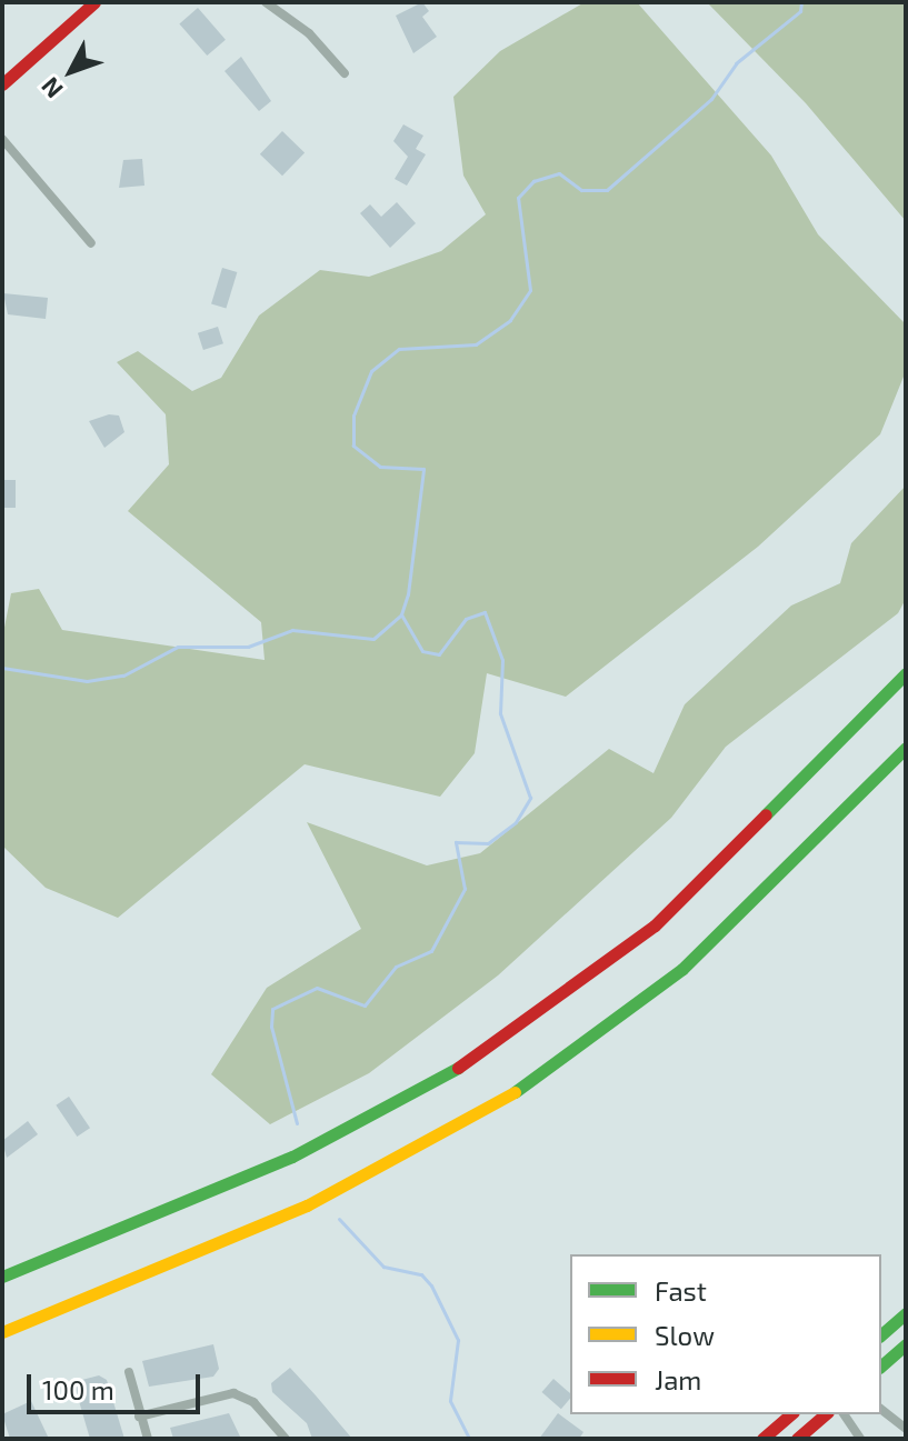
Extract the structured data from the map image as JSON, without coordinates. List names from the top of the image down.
{
  "legend": ["Fast", "Slow", "Jam"],
  "scale_bar": "100 m",
  "north": "bottom left"
}
